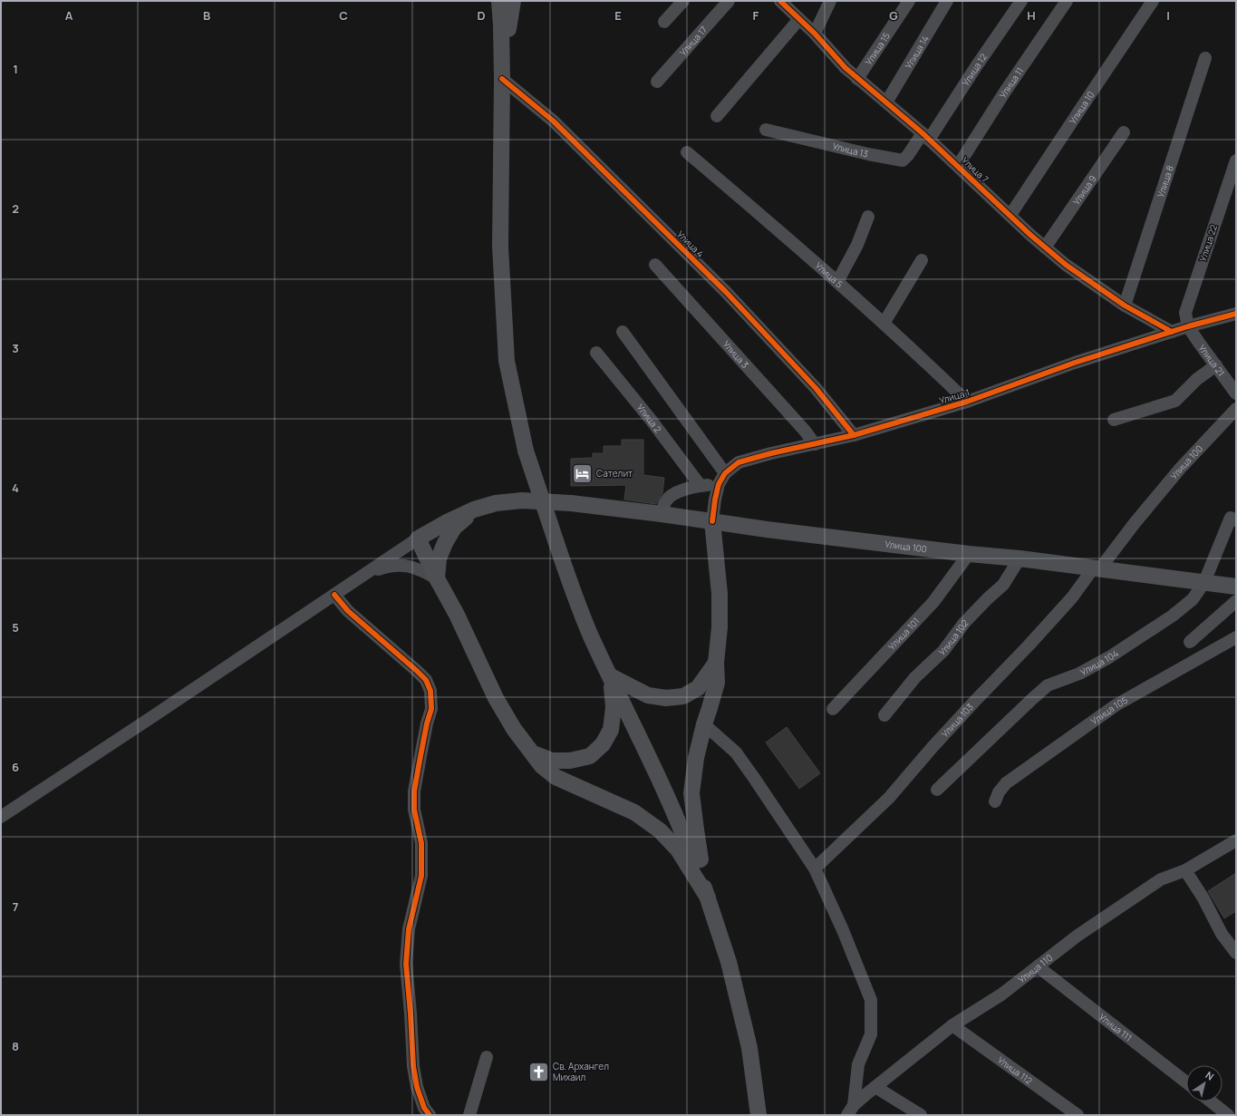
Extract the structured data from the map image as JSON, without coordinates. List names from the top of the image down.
{
  "streets": {
    "main road": ["Улица 100"],
    "street": [
      "Улица 17",
      "Улица 15",
      "Улица 14",
      "Улица 12",
      "Улица 11",
      "Улица 10",
      "Улица 13",
      "Улица 7",
      "Улица 8",
      "Улица 9",
      "Улица 22",
      "Улица 4",
      "Улица 5",
      "Улица 3",
      "Улица 21",
      "Улица 1",
      "Улица 2",
      "Улица 101",
      "Улица 102",
      "Улица 104",
      "Улица 105",
      "Улица 103",
      "Улица 110",
      "Улица 111",
      "Улица 112"
    ]
  },
  "crossings": [
    ["Улица 15", "Улица 7"],
    ["Улица 14", "Улица 7"],
    ["Улица 12", "Улица 13"],
    ["Улица 12", "Улица 7"],
    ["Улица 11", "Улица 7"],
    ["Улица 10", "Улица 7"],
    ["Улица 13", "Улица 7"],
    ["Улица 7", "Улица 8"],
    ["Улица 7", "Улица 9"],
    ["Улица 7", "Улица 1"],
    ["Улица 22", "Улица 21"],
    ["Улица 22", "Улица 1"],
    ["Улица 4", "Улица 1"],
    ["Улица 5", "Улица 1"],
    ["Улица 3", "Улица 1"],
    ["Улица 21", "Улица 1"],
    ["Улица 100", "Улица 101"],
    ["Улица 100", "Улица 102"],
    ["Улица 100", "Улица 104"],
    ["Улица 100", "Улица 103"],
    ["Улица 110", "Улица 111"],
    ["Улица 110", "Улица 112"]
  ],
  "places": {
    "hotel": ["Сателит"],
    "church": ["Св. Архангел Михаил"]
  },
  "north": "top right",
  "grid": {
    "columns": [
      "A",
      "B",
      "C",
      "D",
      "E",
      "F",
      "G",
      "H",
      "I"
    ],
    "rows": [
      "1",
      "2",
      "3",
      "4",
      "5",
      "6",
      "7",
      "8"
    ]
  }
}
